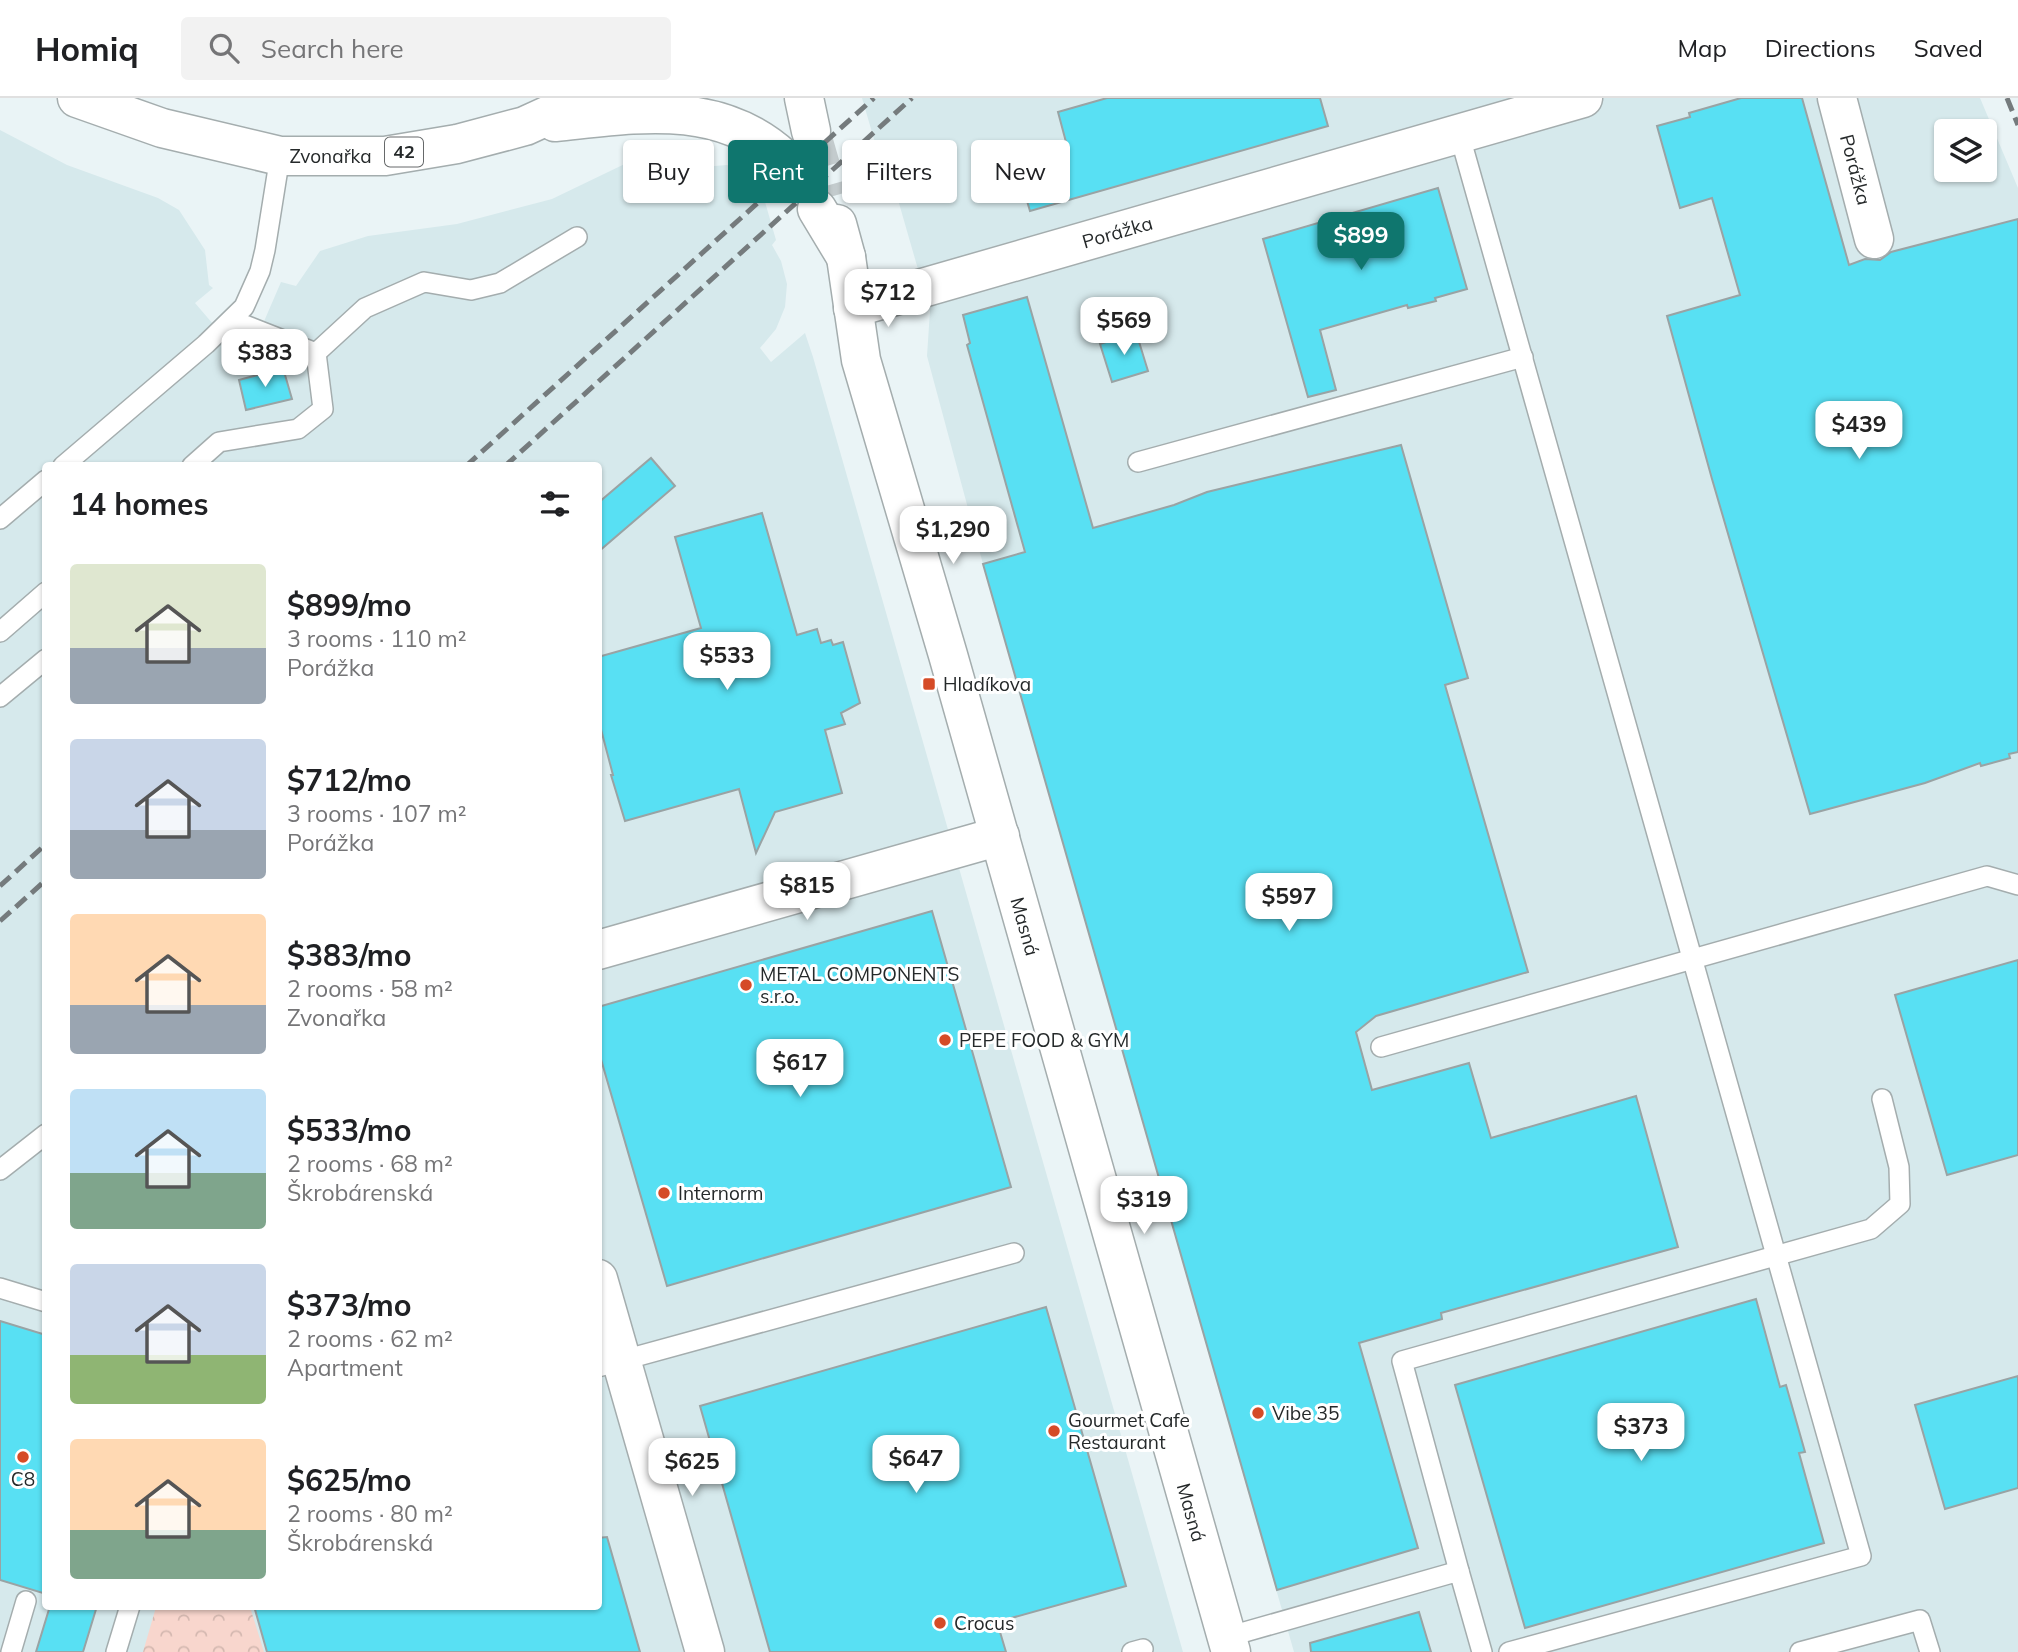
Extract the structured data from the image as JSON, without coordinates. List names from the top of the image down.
{
  "streets": {
    "street": [
      "42",
      "Zvonařka",
      "Porážka",
      "Masná"
    ]
  },
  "crossings": [
    ["Porážka", "Masná"]
  ],
  "places": {
    "transit": ["Hladíkova"],
    "other": [
      "METAL COMPONENTS s.r.o.",
      "PEPE FOOD & GYM",
      "Internorm",
      "Vibe 35",
      "Gourmet Cafe Restaurant",
      "C8",
      "Crocus"
    ]
  },
  "page": {
    "header": "Homiq",
    "search": "Search here",
    "nav": ["Map", "Directions", "Saved"],
    "chip": [
      "Buy",
      "Rent",
      "Filters",
      "New"
    ],
    "price": [
      "$899",
      "$712",
      "$569",
      "$383",
      "$439",
      "$1,290",
      "$533",
      "$815",
      "$597",
      "$617",
      "$319",
      "$373",
      "$647",
      "$625"
    ],
    "heading": "14 homes",
    "list": [
      {
        "name": "$899/mo",
        "note": "3 rooms · 110 m² · Porážka"
      },
      {
        "name": "$712/mo",
        "note": "3 rooms · 107 m² · Porážka"
      },
      {
        "name": "$383/mo",
        "note": "2 rooms · 58 m² · Zvonařka"
      },
      {
        "name": "$533/mo",
        "note": "2 rooms · 68 m² · Škrobárenská"
      },
      {
        "name": "$373/mo",
        "note": "2 rooms · 62 m² · Apartment"
      },
      {
        "name": "$625/mo",
        "note": "2 rooms · 80 m² · Škrobárenská"
      }
    ]
  }
}
